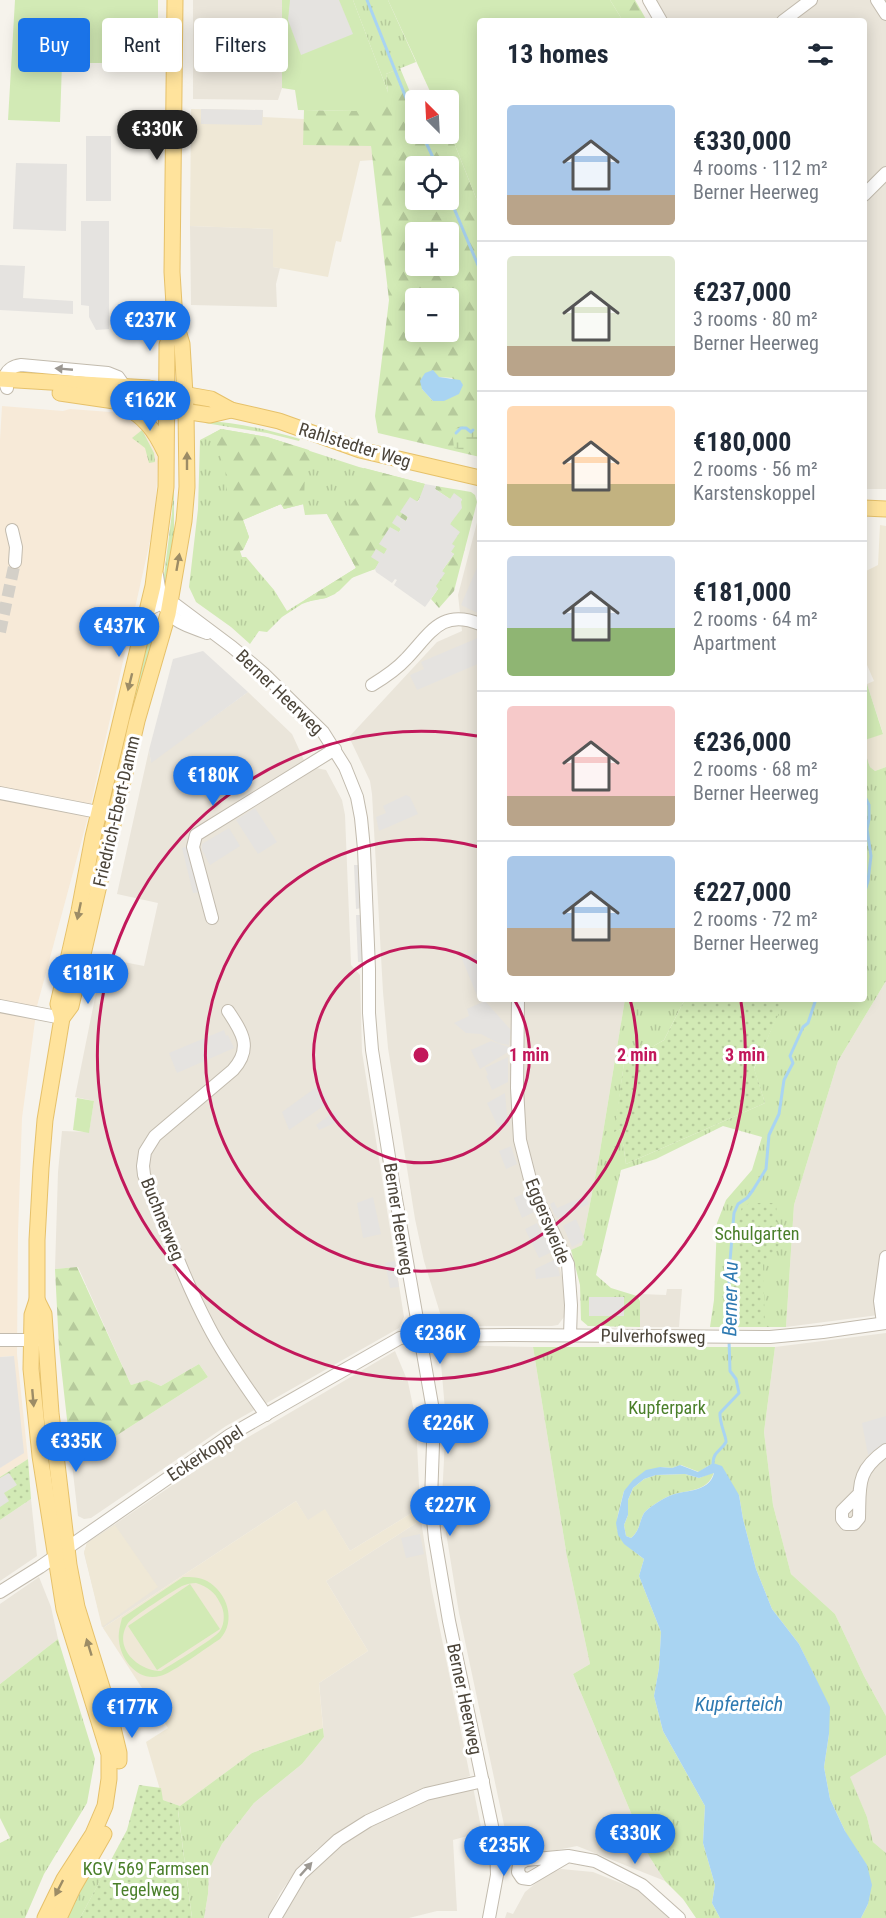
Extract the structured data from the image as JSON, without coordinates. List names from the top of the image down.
{
  "streets": {
    "main road": ["Rahlstedter Weg", "Friedrich-Ebert-Damm"],
    "street": [
      "Berner Heerweg",
      "Buchnerweg",
      "Eggersweide",
      "Pulverhofsweg",
      "Eckerkoppel"
    ]
  },
  "crossings": [
    ["Berner Heerweg", "Friedrich-Ebert-Damm"],
    ["Berner Heerweg", "Pulverhofsweg"],
    ["Berner Heerweg", "Eckerkoppel"],
    ["Friedrich-Ebert-Damm", "Eckerkoppel"],
    ["Buchnerweg", "Eckerkoppel"],
    ["Eggersweide", "Pulverhofsweg"],
    ["Pulverhofsweg", "Eckerkoppel"]
  ],
  "water": ["Berner Au", "Kupferteich"],
  "parks": ["Schulgarten", "Kupferpark", "KGV 569 Farmsen Tegelweg"],
  "north": "top left",
  "page": {
    "chip": ["Buy", "Rent", "Filters"],
    "heading": "13 homes",
    "map_buttons": ["+", "−"],
    "list": [
      {
        "name": "€330,000",
        "note": "4 rooms · 112 m² · Berner Heerweg"
      },
      {
        "name": "€237,000",
        "note": "3 rooms · 80 m² · Berner Heerweg"
      },
      {
        "name": "€180,000",
        "note": "2 rooms · 56 m² · Karstenskoppel"
      },
      {
        "name": "€181,000",
        "note": "2 rooms · 64 m² · Apartment"
      },
      {
        "name": "€236,000",
        "note": "2 rooms · 68 m² · Berner Heerweg"
      },
      {
        "name": "€227,000",
        "note": "2 rooms · 72 m² · Berner Heerweg"
      }
    ],
    "price": [
      "€330K",
      "€237K",
      "€162K",
      "€437K",
      "€180K",
      "€181K",
      "€236K",
      "€226K",
      "€335K",
      "€227K",
      "€177K",
      "€330K",
      "€235K"
    ]
  },
  "rings": ["1 min", "2 min", "3 min"]
}
